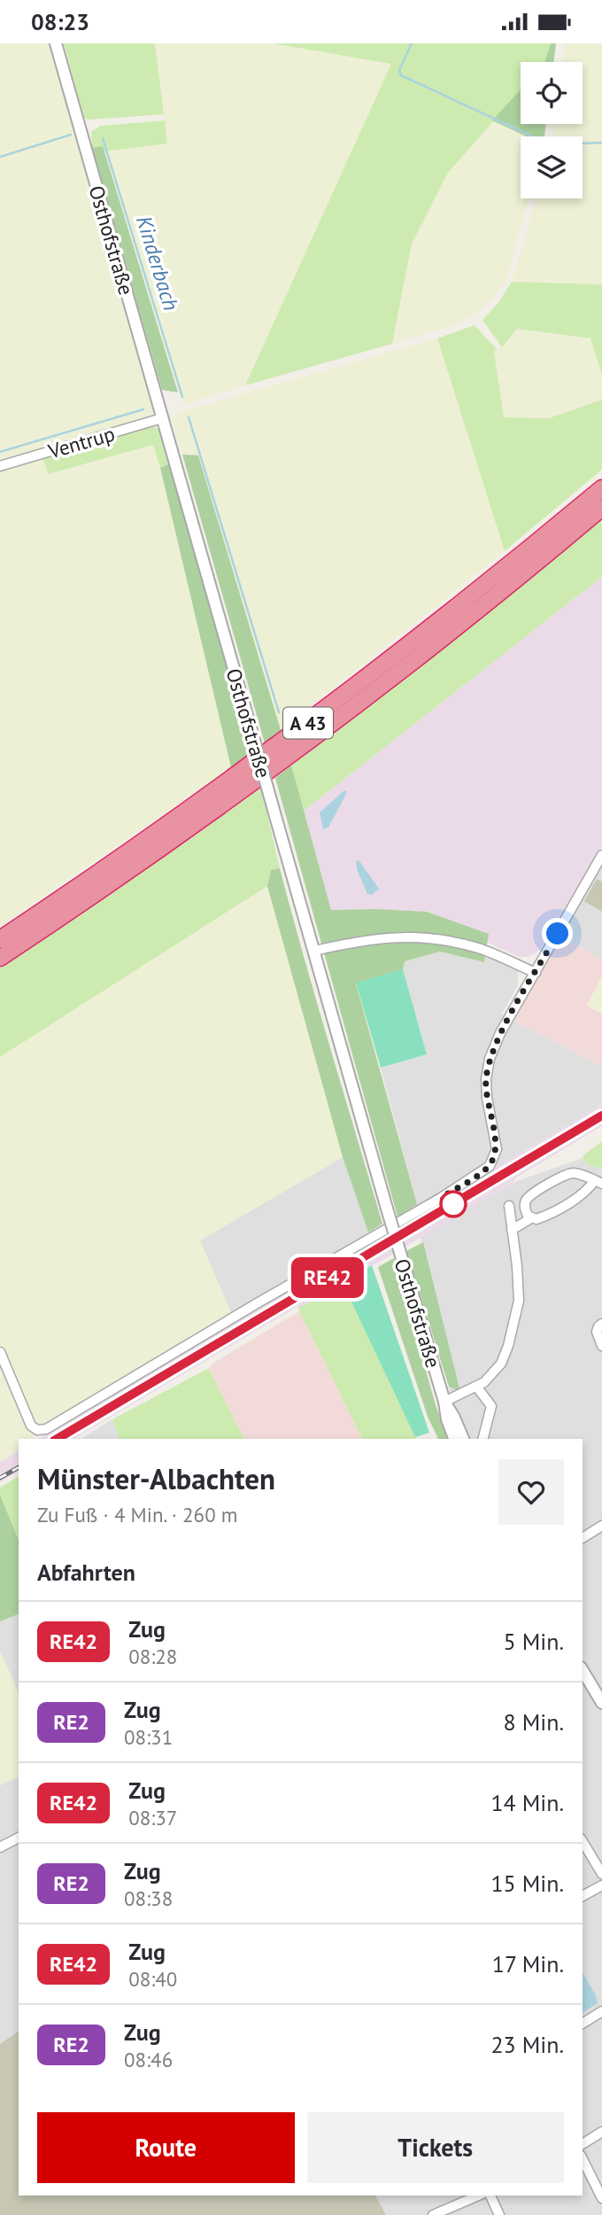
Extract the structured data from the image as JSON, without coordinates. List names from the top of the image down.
{
  "streets": {
    "highway": ["A 43"],
    "street": ["Osthofstraße", "Ventrup"]
  },
  "crossings": [
    ["Osthofstraße", "Ventrup"]
  ],
  "water": ["Kinderbach"],
  "page": {
    "status": "08:23",
    "on_map": "RE42",
    "heading": [
      ["Münster-Albachten", "Zu Fuß · 4 Min. · 260 m"],
      "Abfahrten"
    ],
    "list": [
      {
        "mark": "RE42",
        "name": "Zug",
        "note": "08:28",
        "value": "5 Min."
      },
      {
        "mark": "RE2",
        "name": "Zug",
        "note": "08:31",
        "value": "8 Min."
      },
      {
        "mark": "RE42",
        "name": "Zug",
        "note": "08:37",
        "value": "14 Min."
      },
      {
        "mark": "RE2",
        "name": "Zug",
        "note": "08:38",
        "value": "15 Min."
      },
      {
        "mark": "RE42",
        "name": "Zug",
        "note": "08:40",
        "value": "17 Min."
      },
      {
        "mark": "RE2",
        "name": "Zug",
        "note": "08:46",
        "value": "23 Min."
      }
    ],
    "buttons": ["Route", "Tickets"]
  }
}
